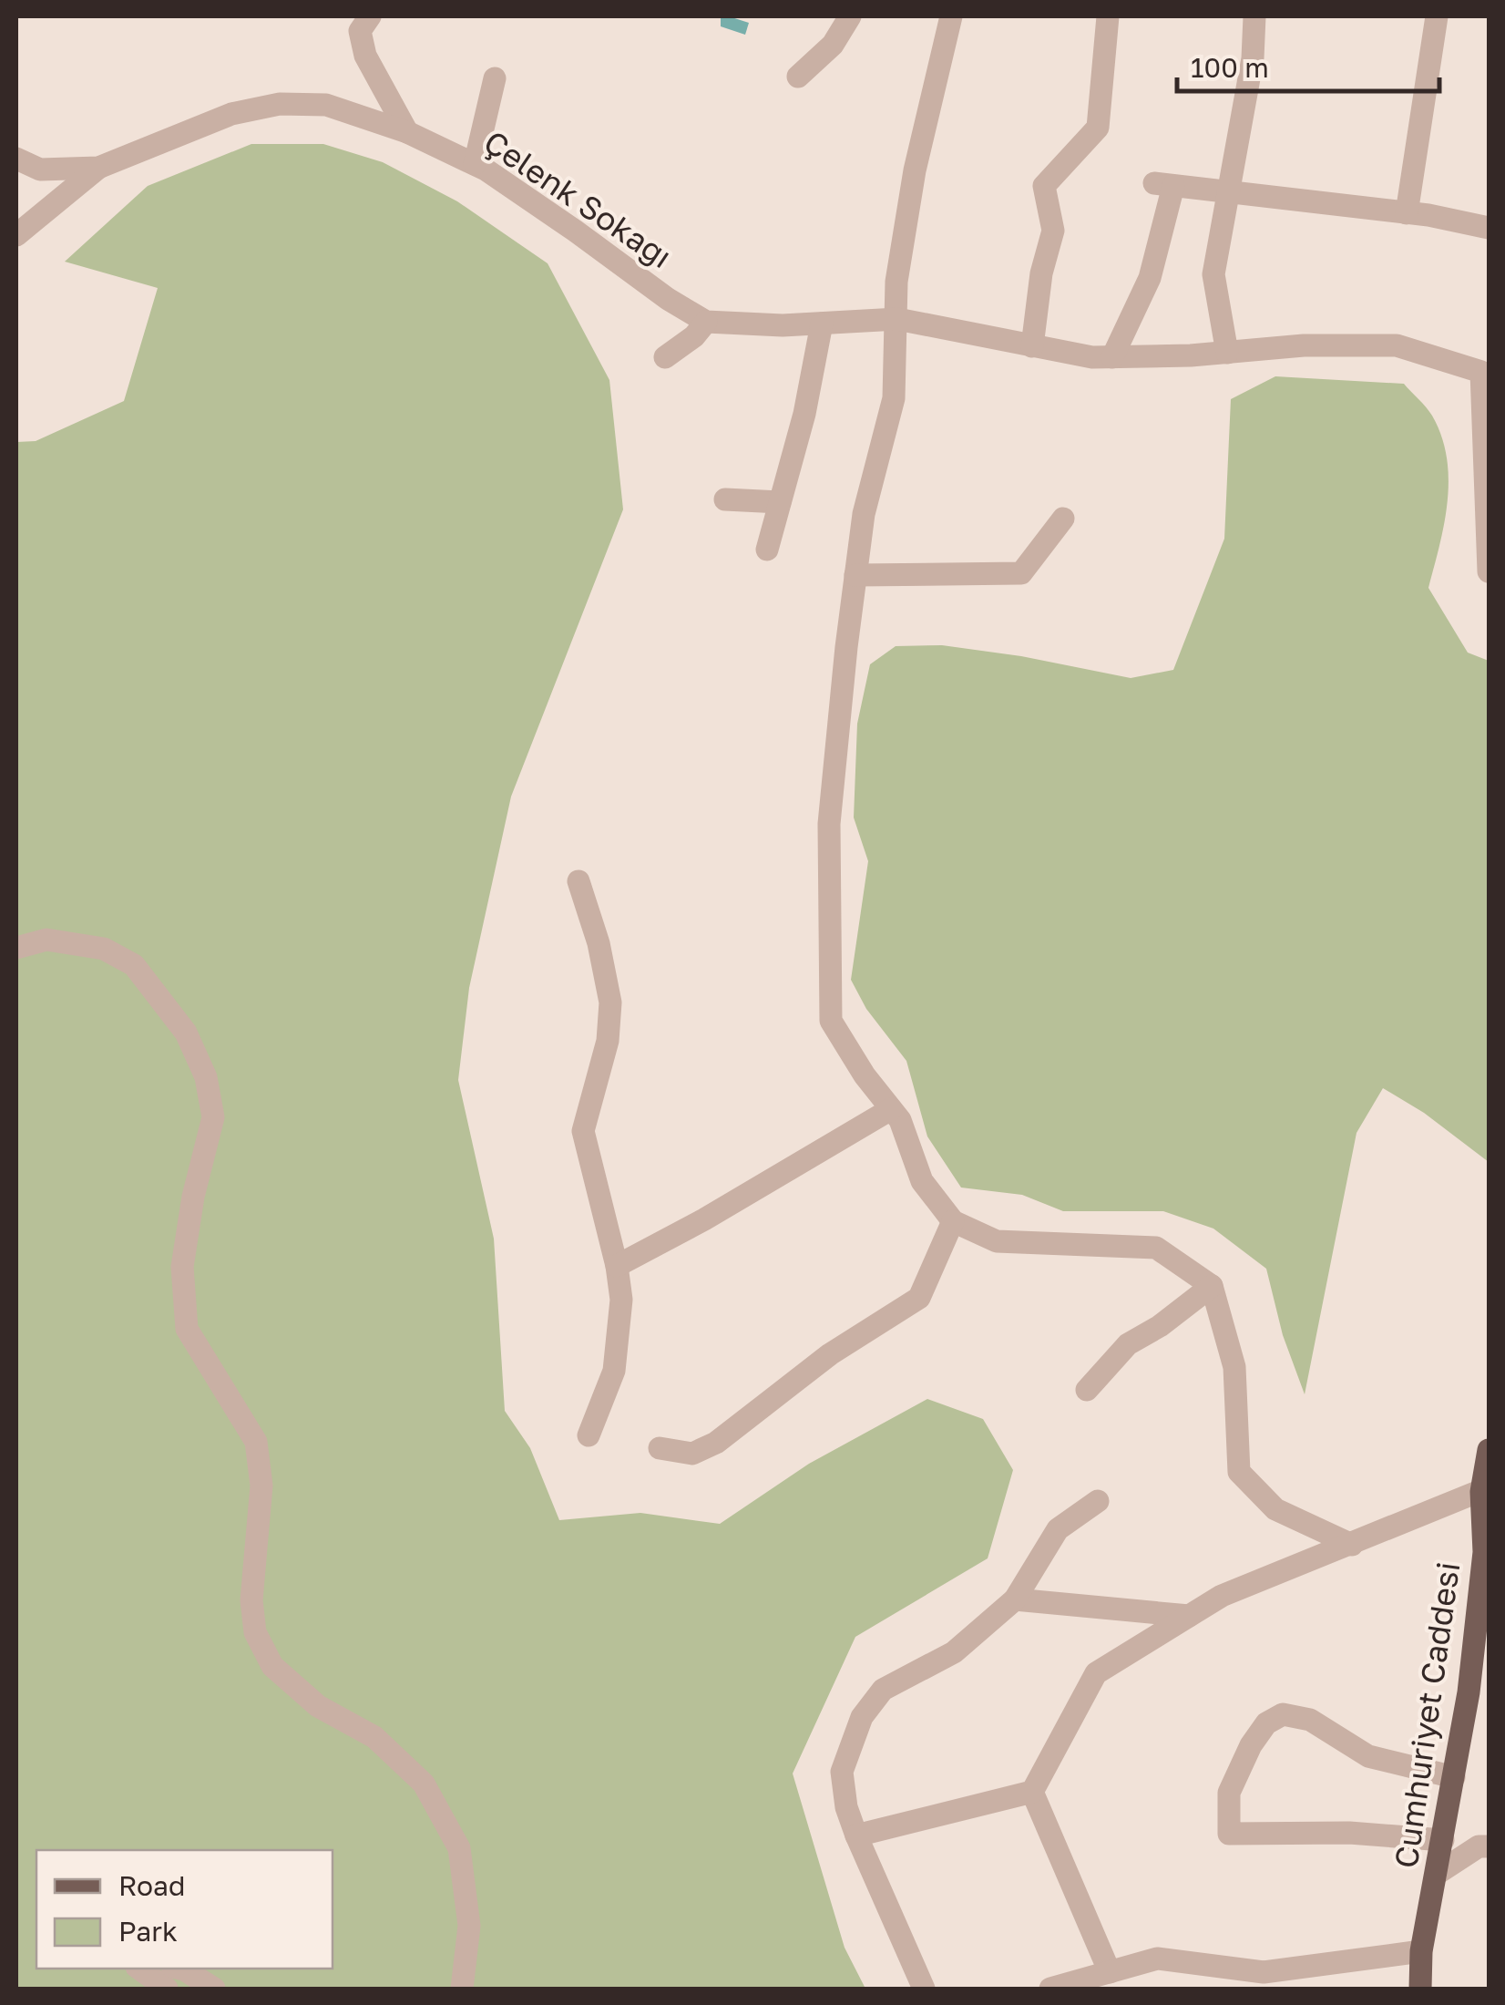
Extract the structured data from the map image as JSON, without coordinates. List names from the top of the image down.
{
  "streets": {
    "main road": ["Cumhuriyet Caddesi"],
    "street": ["Çelenk Sokağı"]
  },
  "legend": ["Road", "Park"],
  "scale_bar": "100 m"
}
